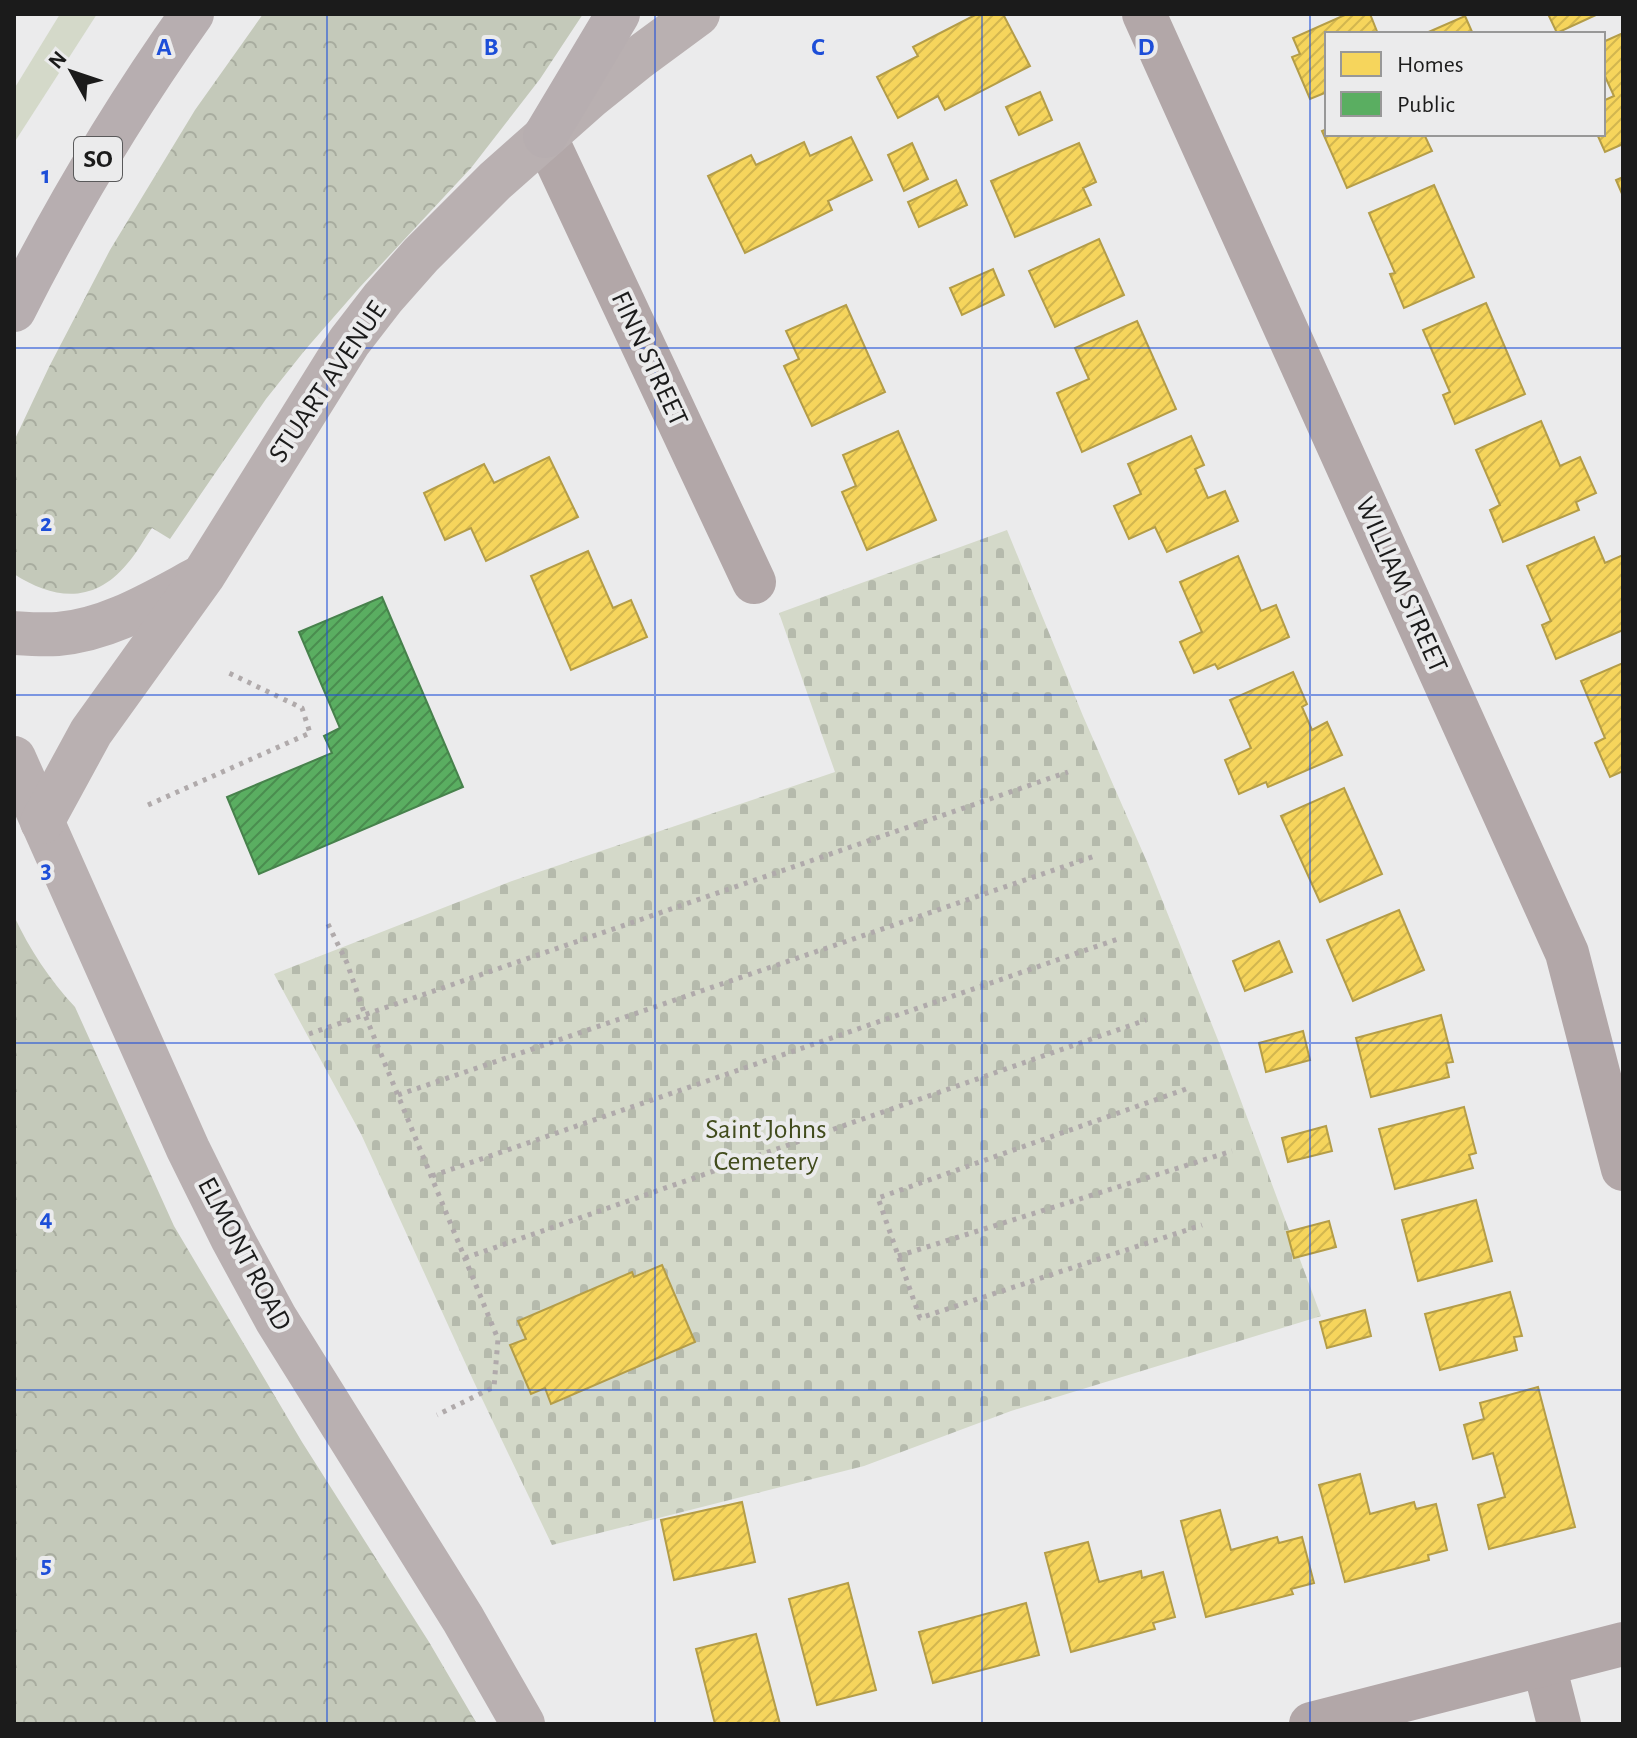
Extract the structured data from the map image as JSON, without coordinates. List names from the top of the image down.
{
  "streets": {
    "highway": ["SO"],
    "main road": ["STUART AVENUE", "ELMONT ROAD"],
    "street": ["FINN STREET", "WILLIAM STREET"]
  },
  "crossings": [
    ["FINN STREET", "STUART AVENUE"],
    ["STUART AVENUE", "ELMONT ROAD"]
  ],
  "parks": ["Saint Johns Cemetery"],
  "legend": ["Homes", "Public"],
  "north": "top left",
  "grid": {
    "columns": [
      "A",
      "B",
      "C",
      "D"
    ],
    "rows": [
      "1",
      "2",
      "3",
      "4",
      "5"
    ]
  }
}
